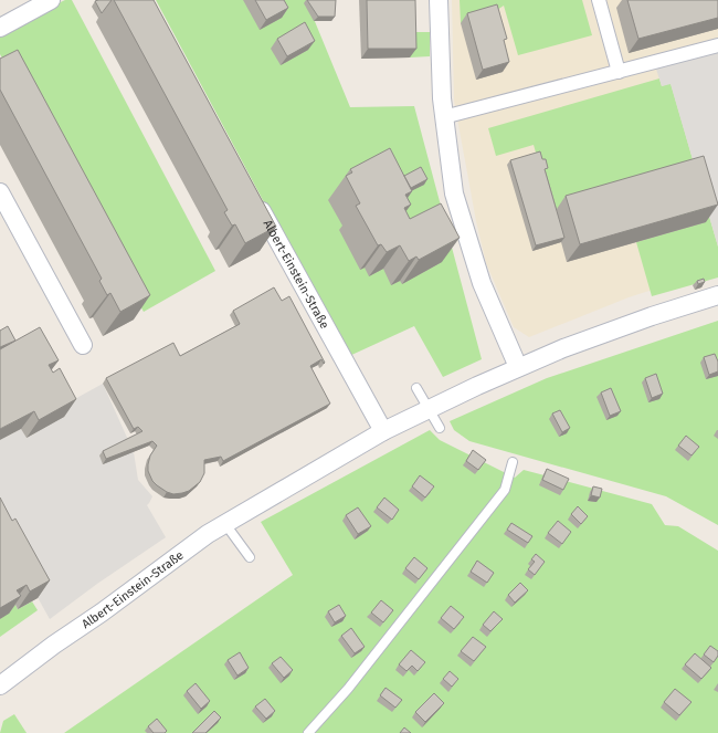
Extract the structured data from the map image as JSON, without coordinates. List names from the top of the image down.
{
  "streets": {
    "street": ["Albert-Einstein-Straße"]
  }
}
